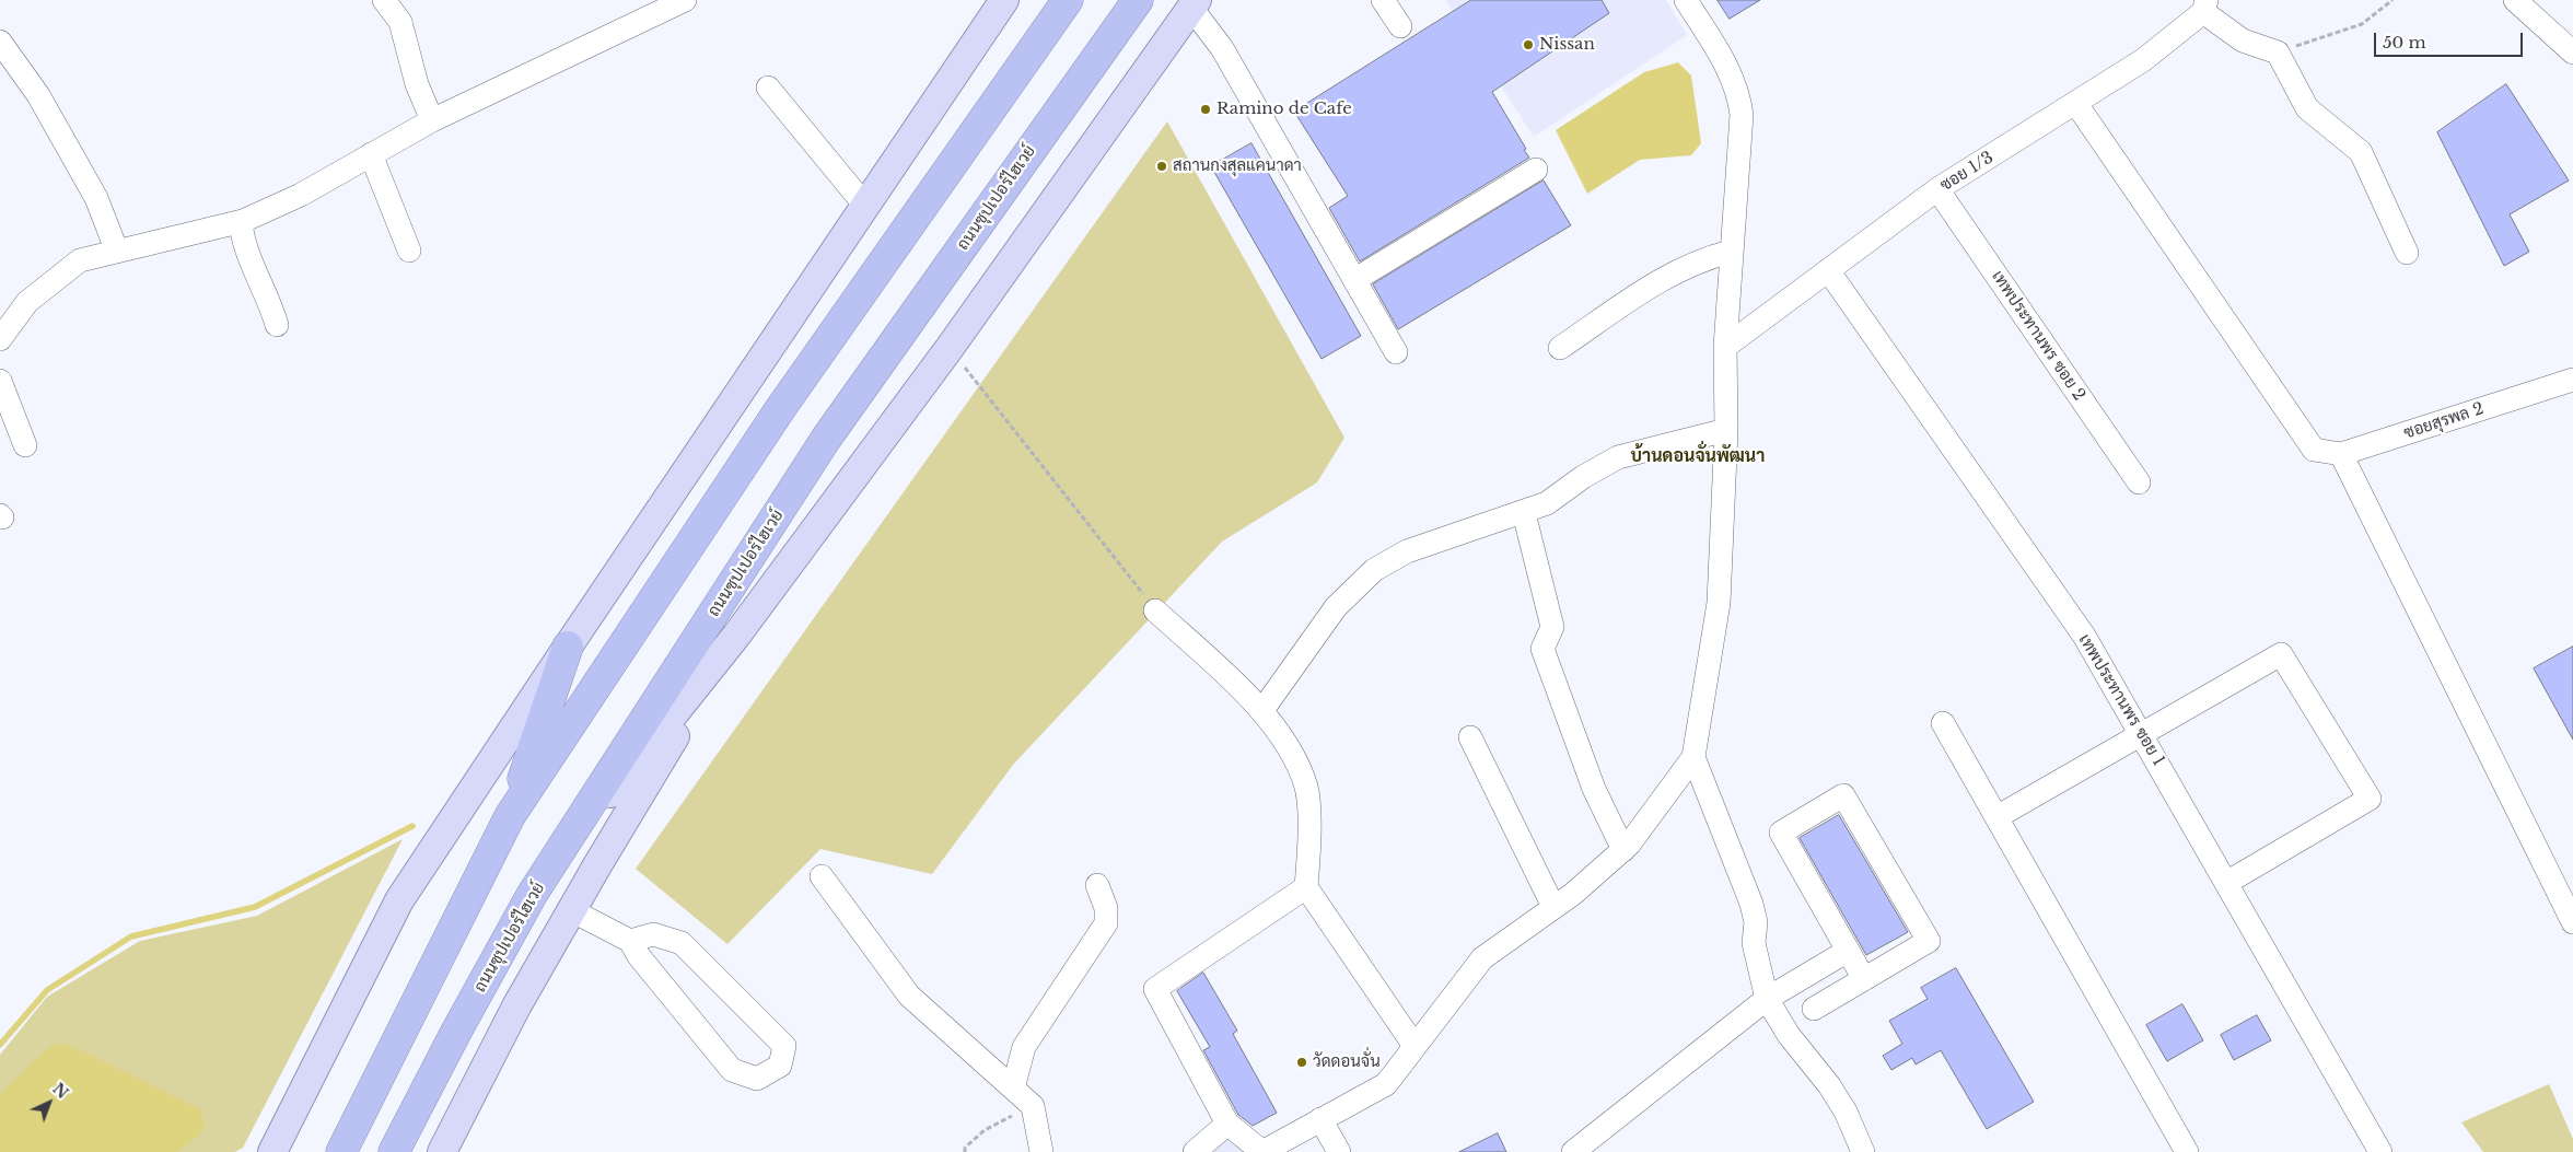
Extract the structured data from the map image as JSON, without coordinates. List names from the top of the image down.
{
  "streets": {
    "highway": ["ถนนซุปเปอร์ไฮเวย์"],
    "street": [
      "ซอย 1/3",
      "เทพประทานพร ซอย 2",
      "ซอยสุรพล 2",
      "เทพประทานพร ซอย 1"
    ]
  },
  "crossings": [
    ["ซอย 1/3", "เทพประทานพร ซอย 2"],
    ["ซอย 1/3", "ซอยสุรพล 2"],
    ["ซอย 1/3", "เทพประทานพร ซอย 1"]
  ],
  "districts": ["บ้านดอนจั่นพัฒนา"],
  "places": [
    "Nissan",
    "Ramino de Cafe",
    "สถานกงสุลแคนาดา",
    "วัดดอนจั่น"
  ],
  "scale_bar": "50 m",
  "north": "top right"
}
